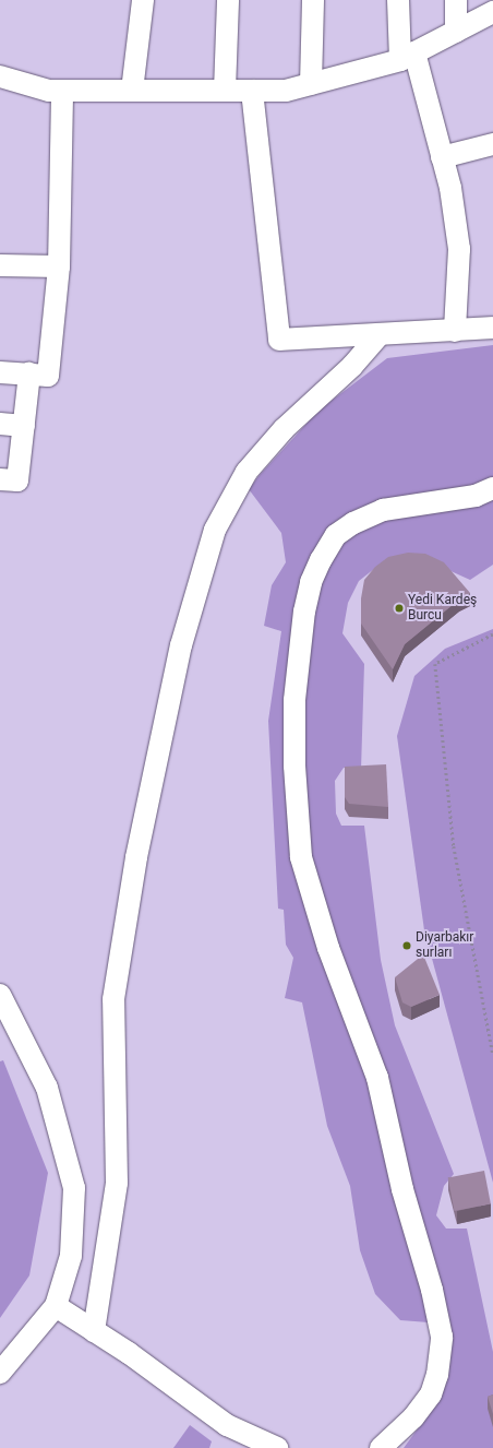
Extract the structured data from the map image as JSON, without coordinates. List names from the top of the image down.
{
  "places": ["Yedi Kardeş Burcu", "Diyarbakır surları"]
}
